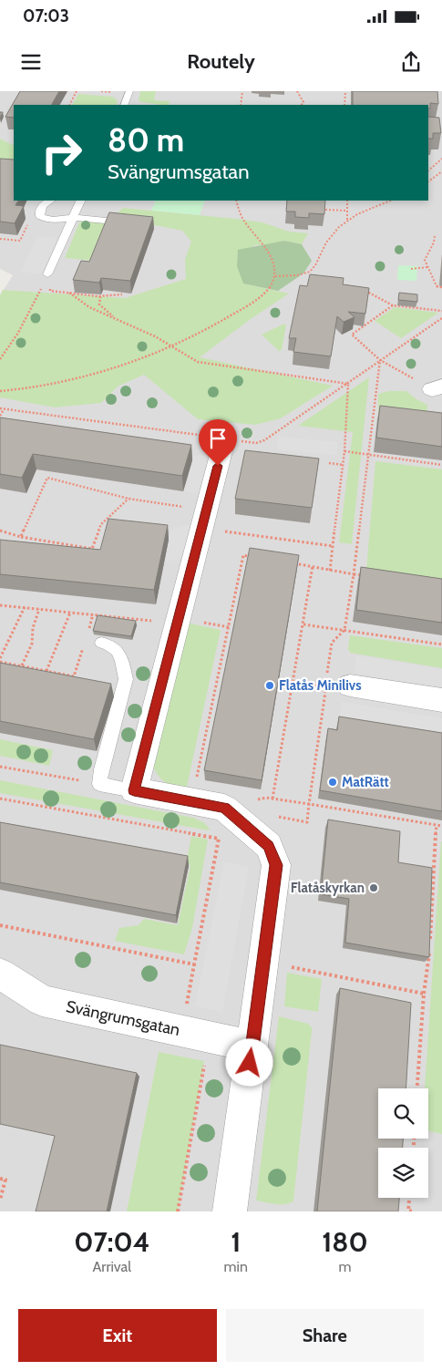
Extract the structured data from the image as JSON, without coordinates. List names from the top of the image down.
{
  "streets": {
    "street": ["Svängrumsgatan"]
  },
  "places": ["Flatås Minilivs", "MatRätt", "Flatåskyrkan"],
  "page": {
    "status": "07:03",
    "header": "Routely",
    "turn": ["80 m", "Svängrumsgatan"],
    "eta": [
      "07:04",
      "Arrival",
      "1",
      "min",
      "180",
      "m"
    ],
    "buttons": ["Exit", "Share"]
  }
}
